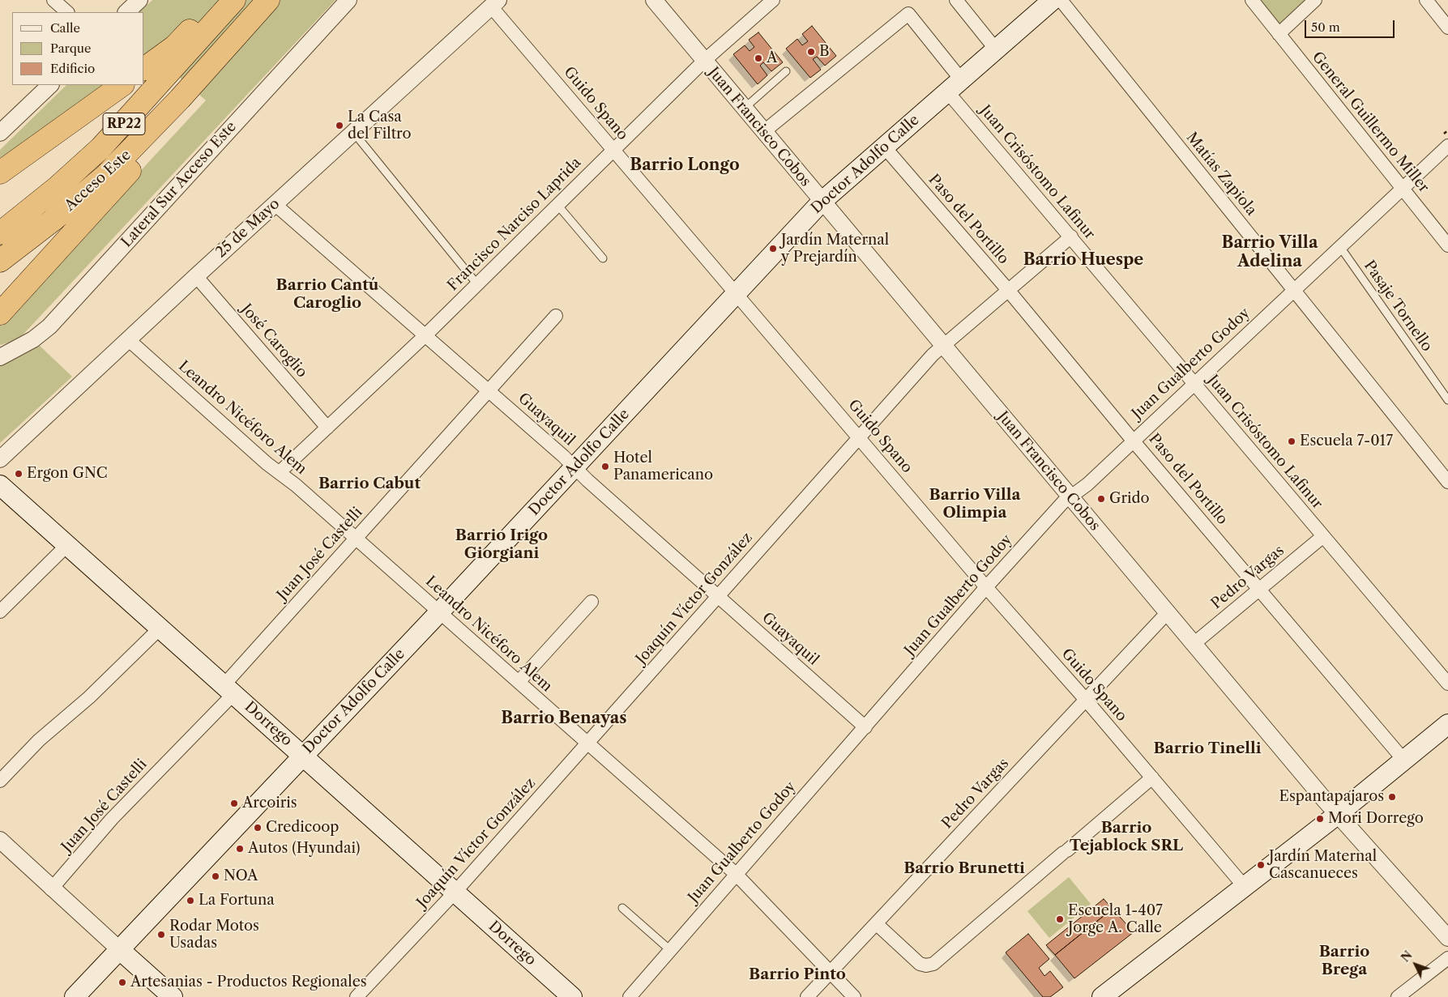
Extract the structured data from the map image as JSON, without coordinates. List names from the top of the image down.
{
  "streets": {
    "highway": ["RP22", "Acceso Este"],
    "main road": ["Doctor Adolfo Calle", "Dorrego"],
    "street": [
      "Guido Spano",
      "General Guillermo Miller",
      "Juan Francisco Cobos",
      "Juan Crisóstomo Lafinur",
      "Matías Zapiola",
      "Lateral Sur Acceso Este",
      "Paso del Portillo",
      "Francisco Narciso Laprida",
      "25 de Mayo",
      "José Caroglio",
      "Juan Gualberto Godoy",
      "Leandro Nicéforo Alem",
      "Guayaquil",
      "Juan José Castelli",
      "Pedro Vargas",
      "Joaquín Víctor González"
    ],
    "lane": ["Pasaje Tornello"]
  },
  "crossings": [
    ["Guido Spano", "Doctor Adolfo Calle"],
    ["Guido Spano", "Francisco Narciso Laprida"],
    ["Guido Spano", "25 de Mayo"],
    ["Guido Spano", "Juan Gualberto Godoy"],
    ["Guido Spano", "Pedro Vargas"],
    ["Guido Spano", "Joaquín Víctor González"],
    ["General Guillermo Miller", "Juan Gualberto Godoy"],
    ["Juan Francisco Cobos", "Doctor Adolfo Calle"],
    ["Juan Francisco Cobos", "Juan Crisóstomo Lafinur"],
    ["Juan Francisco Cobos", "Francisco Narciso Laprida"],
    ["Juan Francisco Cobos", "Juan Gualberto Godoy"],
    ["Juan Francisco Cobos", "Pedro Vargas"],
    ["Juan Francisco Cobos", "Joaquín Víctor González"],
    ["Doctor Adolfo Calle", "Juan Crisóstomo Lafinur"],
    ["Doctor Adolfo Calle", "Paso del Portillo"],
    ["Doctor Adolfo Calle", "Leandro Nicéforo Alem"],
    ["Doctor Adolfo Calle", "Guayaquil"],
    ["Doctor Adolfo Calle", "Dorrego"],
    ["Juan Crisóstomo Lafinur", "Juan Gualberto Godoy"],
    ["Juan Crisóstomo Lafinur", "Pedro Vargas"],
    ["Juan Crisóstomo Lafinur", "Joaquín Víctor González"],
    ["Matías Zapiola", "Juan Gualberto Godoy"],
    ["Paso del Portillo", "Juan Gualberto Godoy"],
    ["Paso del Portillo", "Pedro Vargas"],
    ["Paso del Portillo", "Joaquín Víctor González"],
    ["Francisco Narciso Laprida", "José Caroglio"],
    ["Francisco Narciso Laprida", "Leandro Nicéforo Alem"],
    ["Francisco Narciso Laprida", "Guayaquil"],
    ["25 de Mayo", "José Caroglio"],
    ["25 de Mayo", "Leandro Nicéforo Alem"],
    ["25 de Mayo", "Guayaquil"],
    ["Pasaje Tornello", "Juan Gualberto Godoy"],
    ["Juan Gualberto Godoy", "Leandro Nicéforo Alem"],
    ["Juan Gualberto Godoy", "Guayaquil"],
    ["Leandro Nicéforo Alem", "Juan José Castelli"],
    ["Leandro Nicéforo Alem", "Pedro Vargas"],
    ["Leandro Nicéforo Alem", "Joaquín Víctor González"],
    ["Guayaquil", "Juan José Castelli"],
    ["Guayaquil", "Joaquín Víctor González"],
    ["Juan José Castelli", "Dorrego"],
    ["Joaquín Víctor González", "Dorrego"]
  ],
  "districts": [
    "Barrio Longo",
    "Barrio Villa Adelina",
    "Barrio Huespe",
    "Barrio Cantú Caroglio",
    "Barrio Cabut",
    "Barrio Villa Olimpia",
    "Barrio Irigo Giorgiani",
    "Barrio Benayas",
    "Barrio Tinelli",
    "Barrio Tejablock SRL",
    "Barrio Brunetti",
    "Barrio Brega",
    "Barrio Pinto"
  ],
  "places": [
    "B",
    "A",
    "La Casa del Filtro",
    "Jardín Maternal y Prejardín",
    "Escuela 7-017",
    "Hotel Panamericano",
    "Ergon GNC",
    "Grido",
    "Espantapajaros",
    "Arcoiris",
    "Mori Dorrego",
    "Credicoop",
    "Autos (Hyundai)",
    "Jardín Maternal Cascanueces",
    "NOA",
    "La Fortuna",
    "Escuela 1-407 Jorge A. Calle",
    "Rodar Motos Usadas",
    "Artesanias - Productos Regionales"
  ],
  "legend": ["Calle", "Parque", "Edificio"],
  "scale_bar": "50 m",
  "north": "top left"
}
